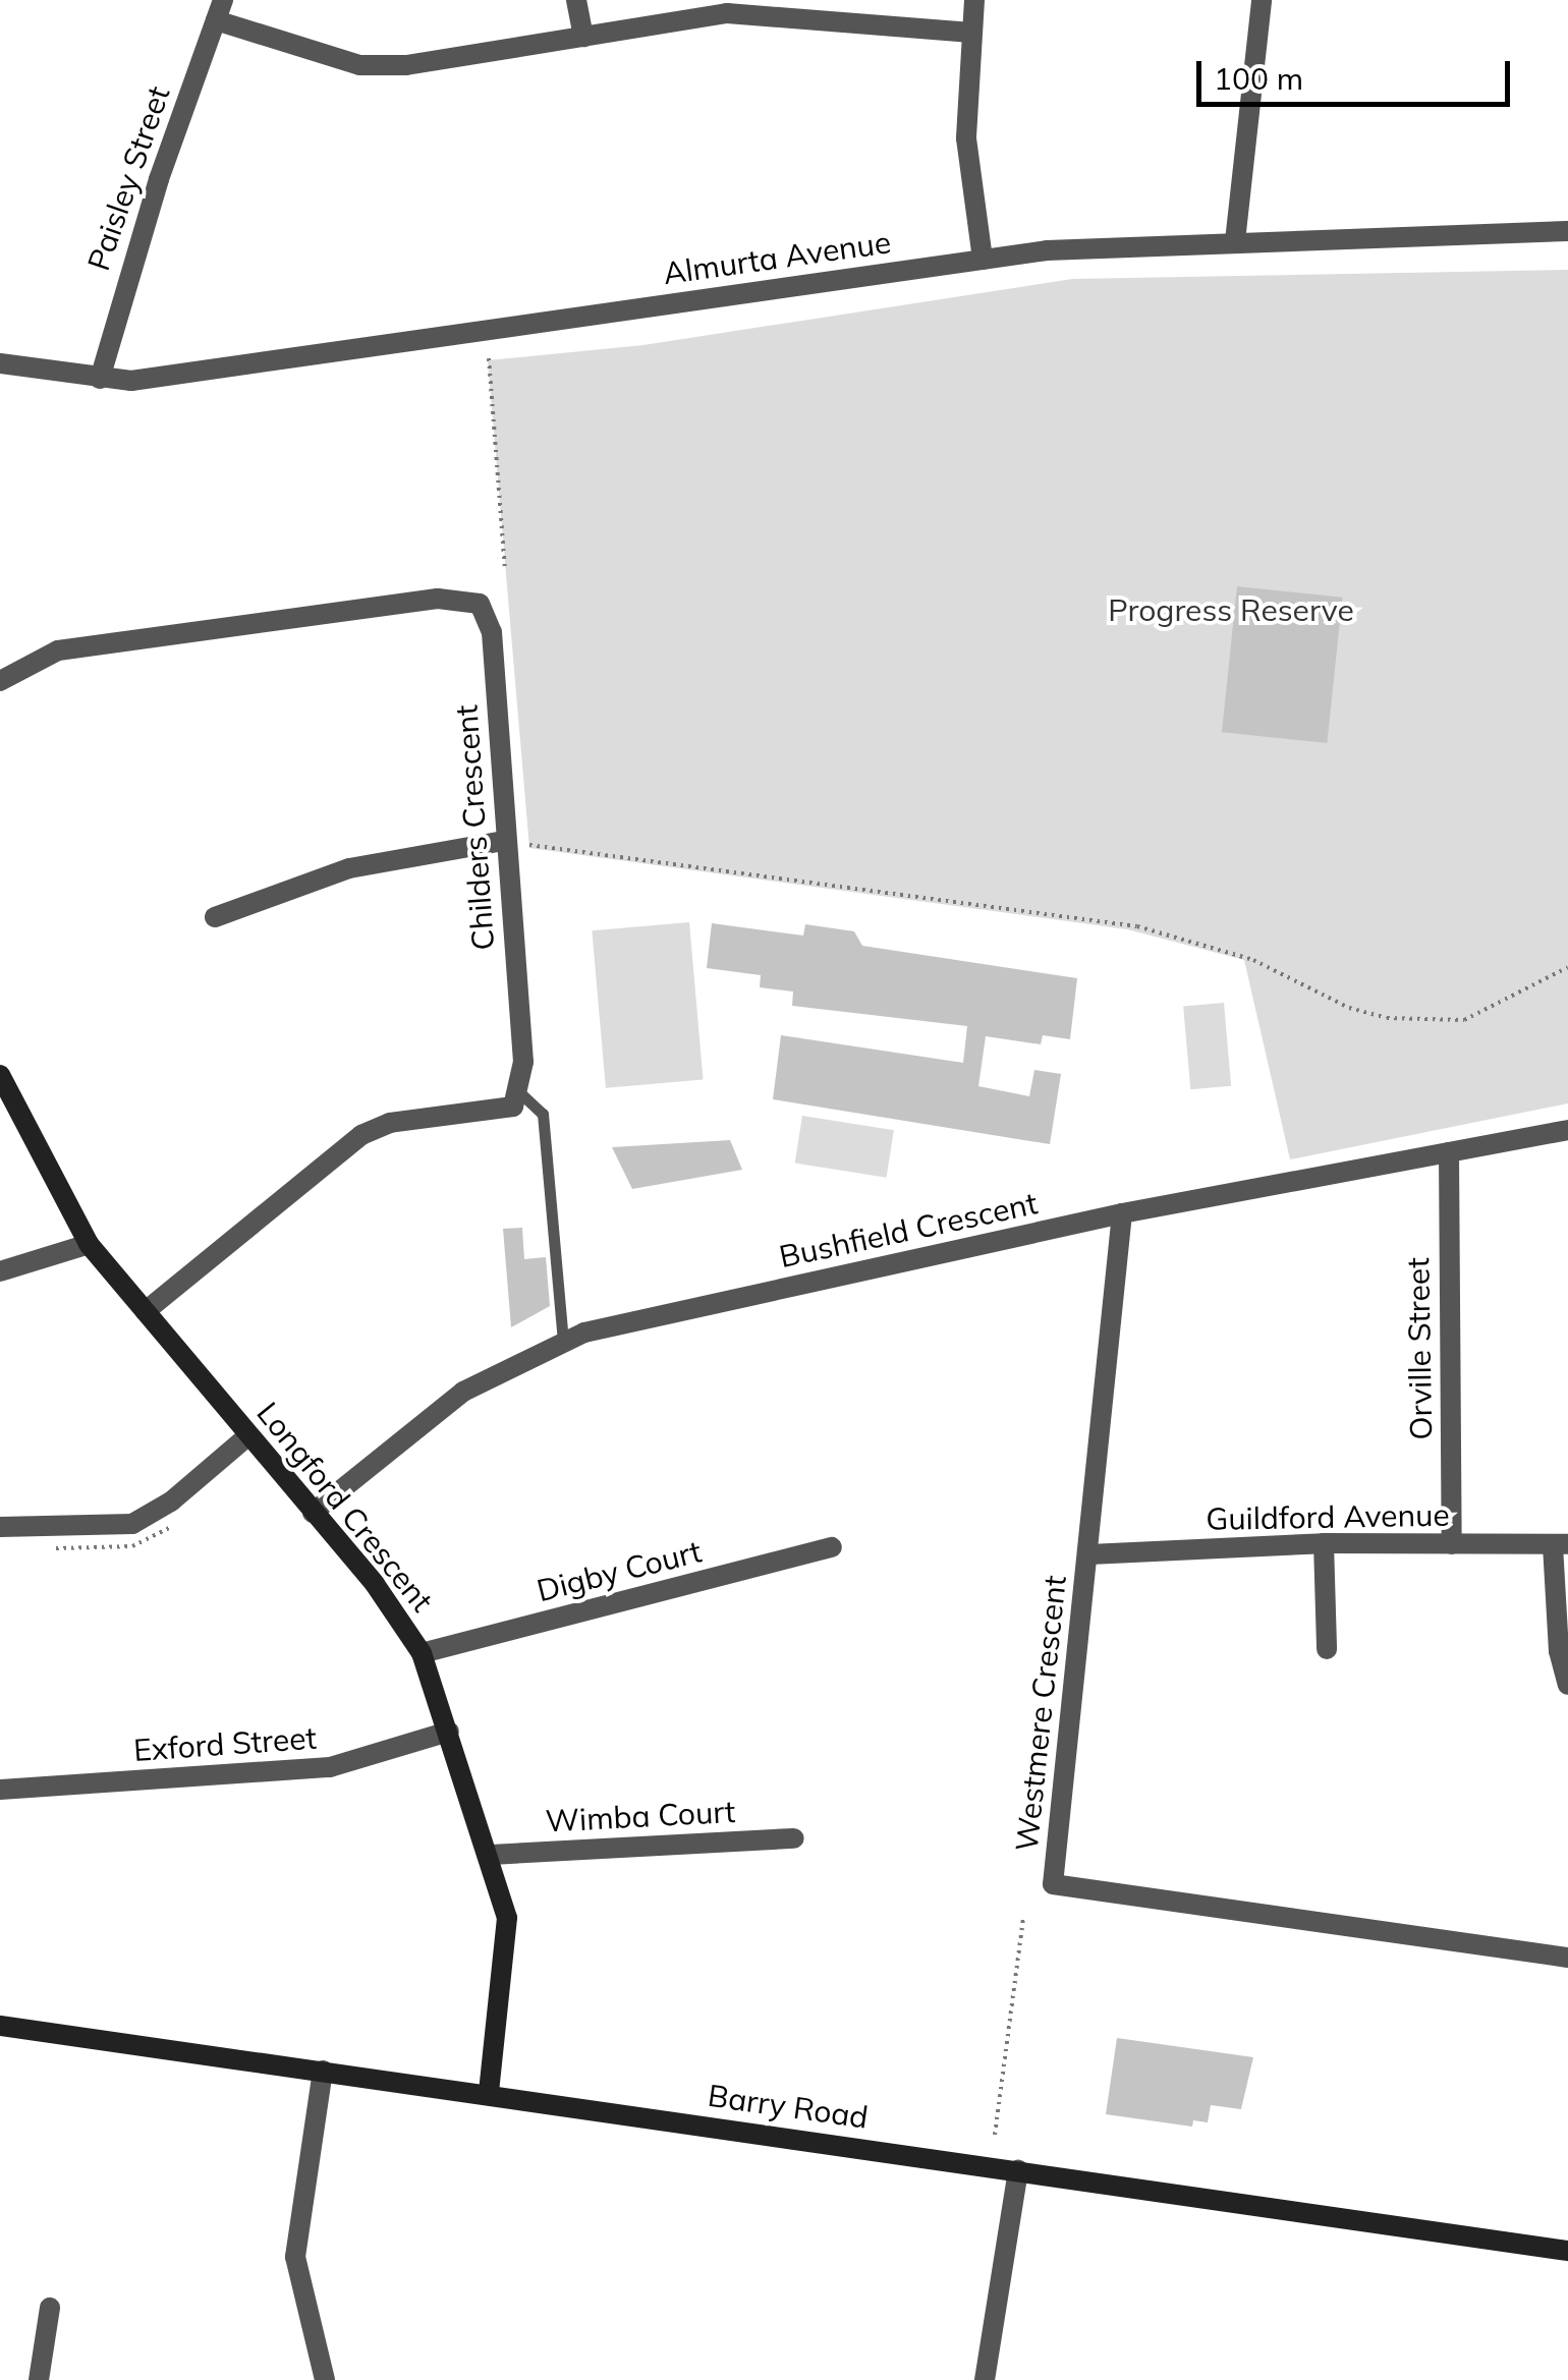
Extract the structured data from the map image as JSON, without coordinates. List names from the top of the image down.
{
  "streets": {
    "main road": ["Longford Crescent", "Barry Road"],
    "street": [
      "Paisley Street",
      "Almurta Avenue",
      "Childers Crescent",
      "Bushfield Crescent",
      "Orville Street",
      "Guildford Avenue",
      "Digby Court",
      "Westmere Crescent",
      "Exford Street",
      "Wimba Court"
    ]
  },
  "crossings": [
    ["Paisley Street", "Almurta Avenue"],
    ["Bushfield Crescent", "Orville Street"],
    ["Bushfield Crescent", "Longford Crescent"],
    ["Bushfield Crescent", "Westmere Crescent"],
    ["Orville Street", "Guildford Avenue"],
    ["Longford Crescent", "Digby Court"],
    ["Longford Crescent", "Exford Street"],
    ["Longford Crescent", "Wimba Court"],
    ["Longford Crescent", "Barry Road"],
    ["Guildford Avenue", "Westmere Crescent"]
  ],
  "parks": ["Progress Reserve"],
  "scale_bar": "100 m"
}
